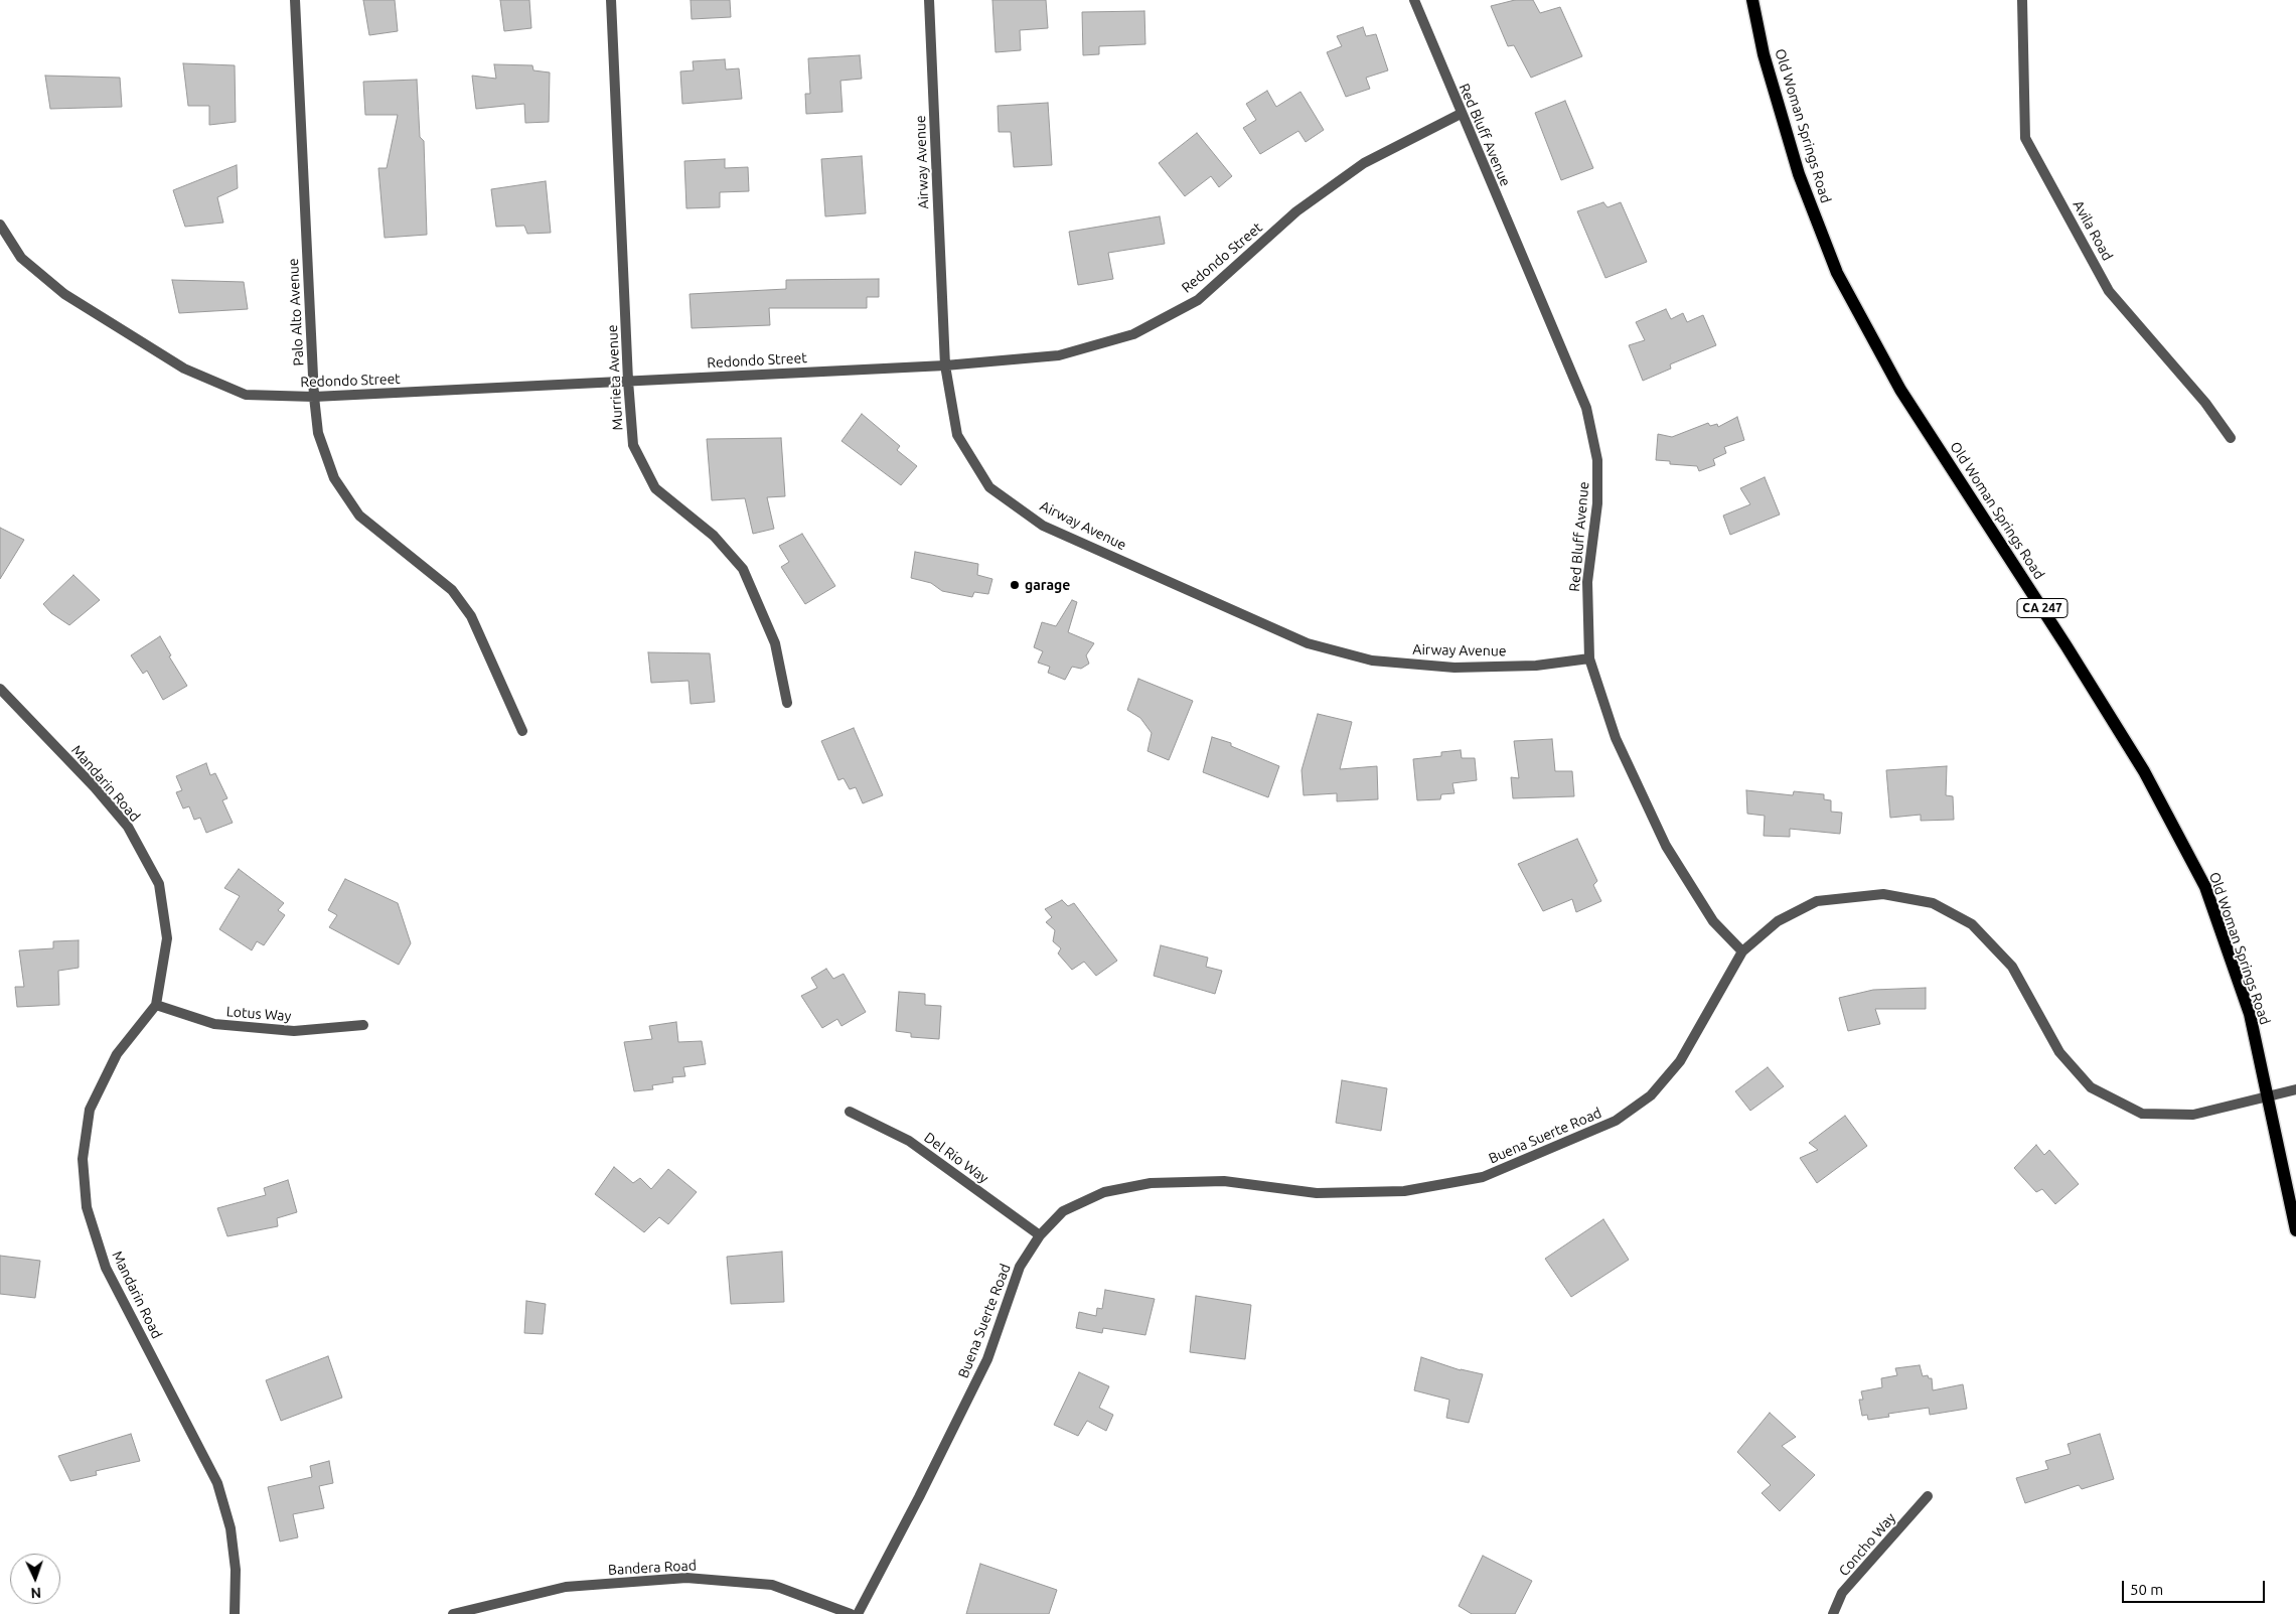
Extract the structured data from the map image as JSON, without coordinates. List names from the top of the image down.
{
  "streets": {
    "main road": ["Old Woman Springs Road", "CA 247"],
    "street": [
      "Red Bluff Avenue",
      "Airway Avenue",
      "Avila Road",
      "Redondo Street",
      "Palo Alto Avenue",
      "Murrieta Avenue",
      "Mandarin Road",
      "Lotus Way",
      "Buena Suerte Road",
      "Del Rio Way",
      "Concho Way",
      "Bandera Road"
    ]
  },
  "crossings": [
    ["Old Woman Springs Road", "Buena Suerte Road"],
    ["Red Bluff Avenue", "Airway Avenue"],
    ["Red Bluff Avenue", "Redondo Street"],
    ["Red Bluff Avenue", "Buena Suerte Road"],
    ["Airway Avenue", "Redondo Street"],
    ["Redondo Street", "Palo Alto Avenue"],
    ["Redondo Street", "Murrieta Avenue"],
    ["Mandarin Road", "Lotus Way"],
    ["Buena Suerte Road", "Del Rio Way"]
  ],
  "places": ["garage"],
  "scale_bar": "50 m",
  "north": "bottom"
}
